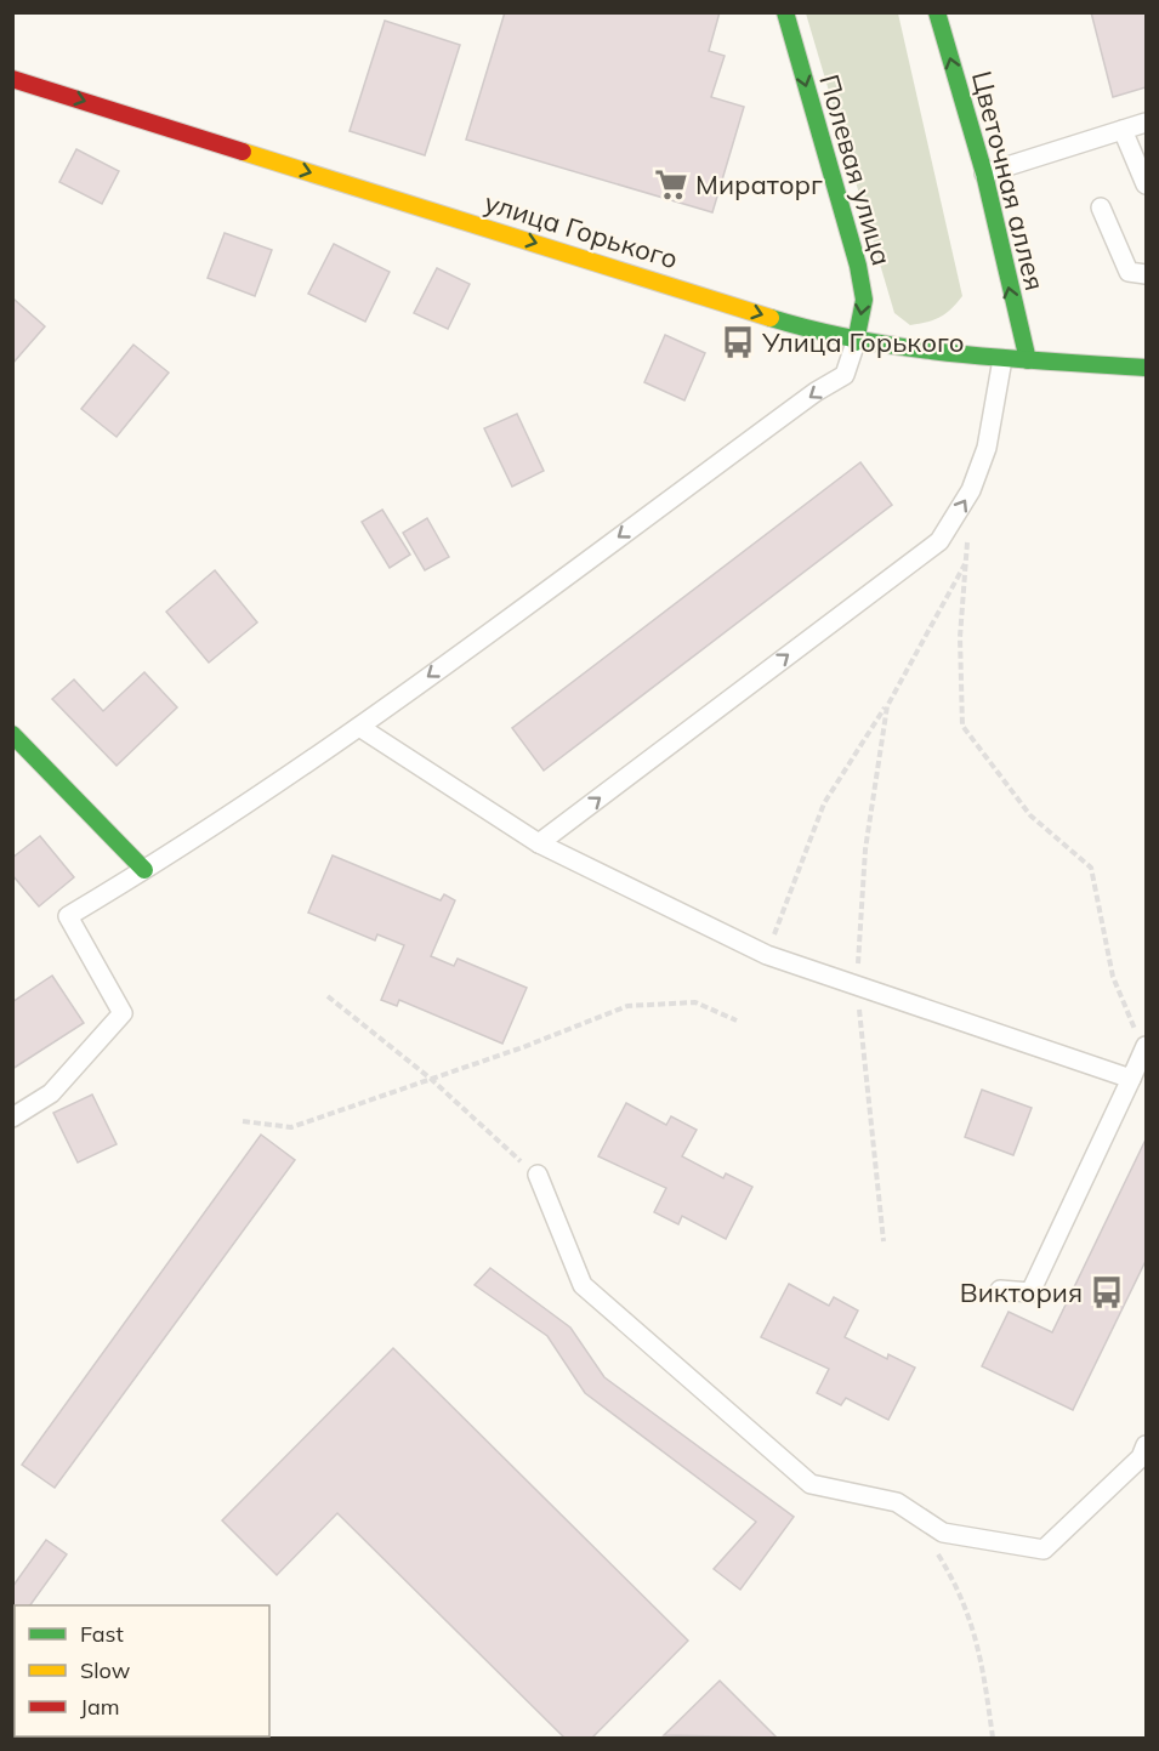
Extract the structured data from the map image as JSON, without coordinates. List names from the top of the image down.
{
  "streets": {
    "main road": ["Полевая улица", "Цветочная аллея", "улица Горького"]
  },
  "crossings": [
    ["Полевая улица", "улица Горького"],
    ["Цветочная аллея", "улица Горького"]
  ],
  "one_way": ["Полевая улица", "Цветочная аллея", "улица Горького"],
  "places": {
    "supermarket": ["Мираторг"],
    "bus stop": ["Улица Горького", "Виктория"]
  },
  "legend": ["Fast", "Slow", "Jam"]
}
